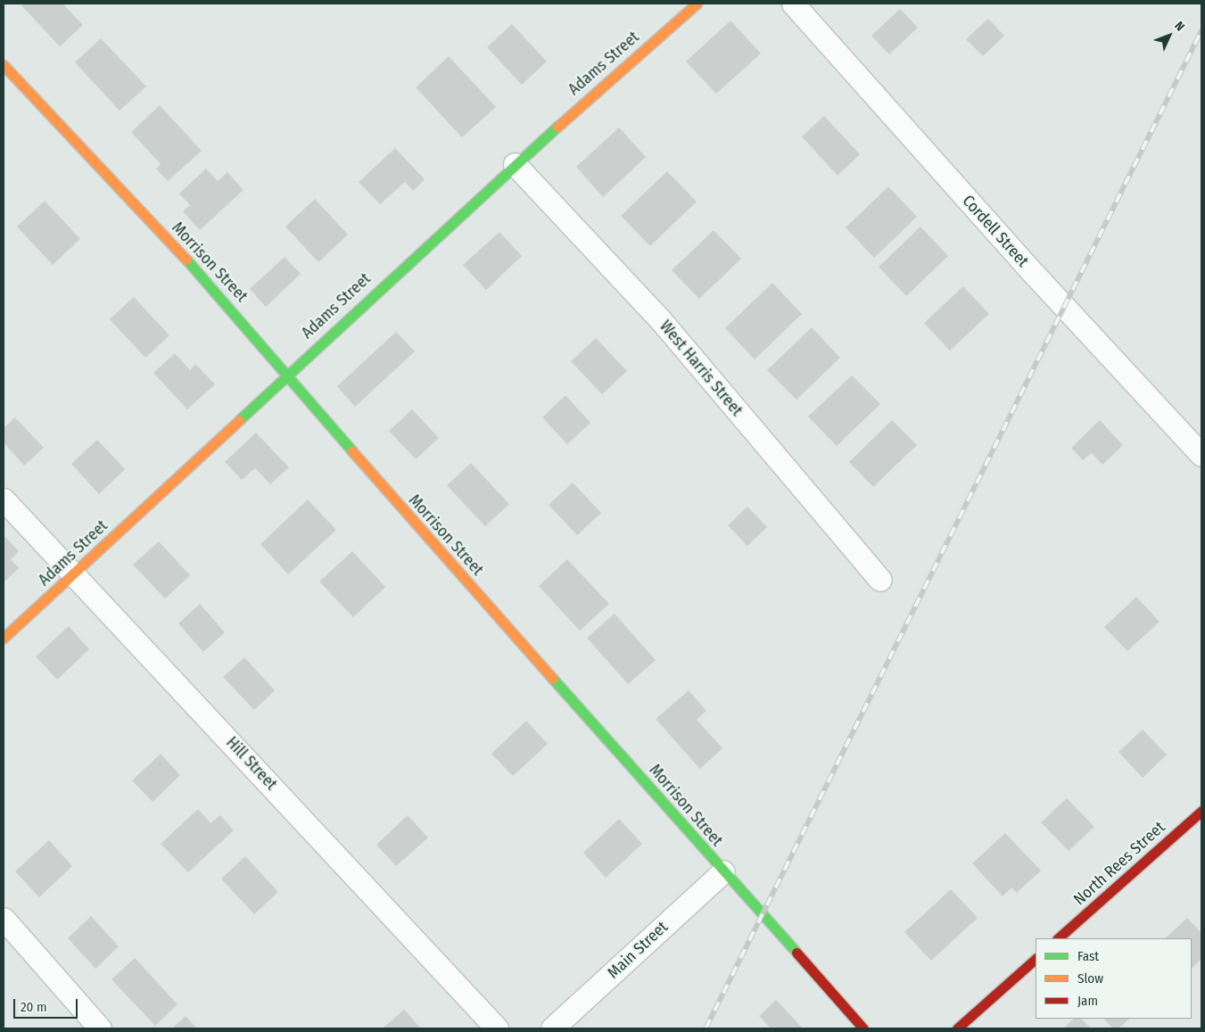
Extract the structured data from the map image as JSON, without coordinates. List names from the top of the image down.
{
  "streets": {
    "street": [
      "Adams Street",
      "Cordell Street",
      "Morrison Street",
      "West Harris Street",
      "Hill Street",
      "North Rees Street",
      "Main Street"
    ]
  },
  "crossings": [
    ["Adams Street", "Morrison Street"],
    ["Adams Street", "West Harris Street"],
    ["Adams Street", "Hill Street"],
    ["Morrison Street", "Main Street"]
  ],
  "legend": ["Fast", "Slow", "Jam"],
  "scale_bar": "20 m",
  "north": "top right"
}
